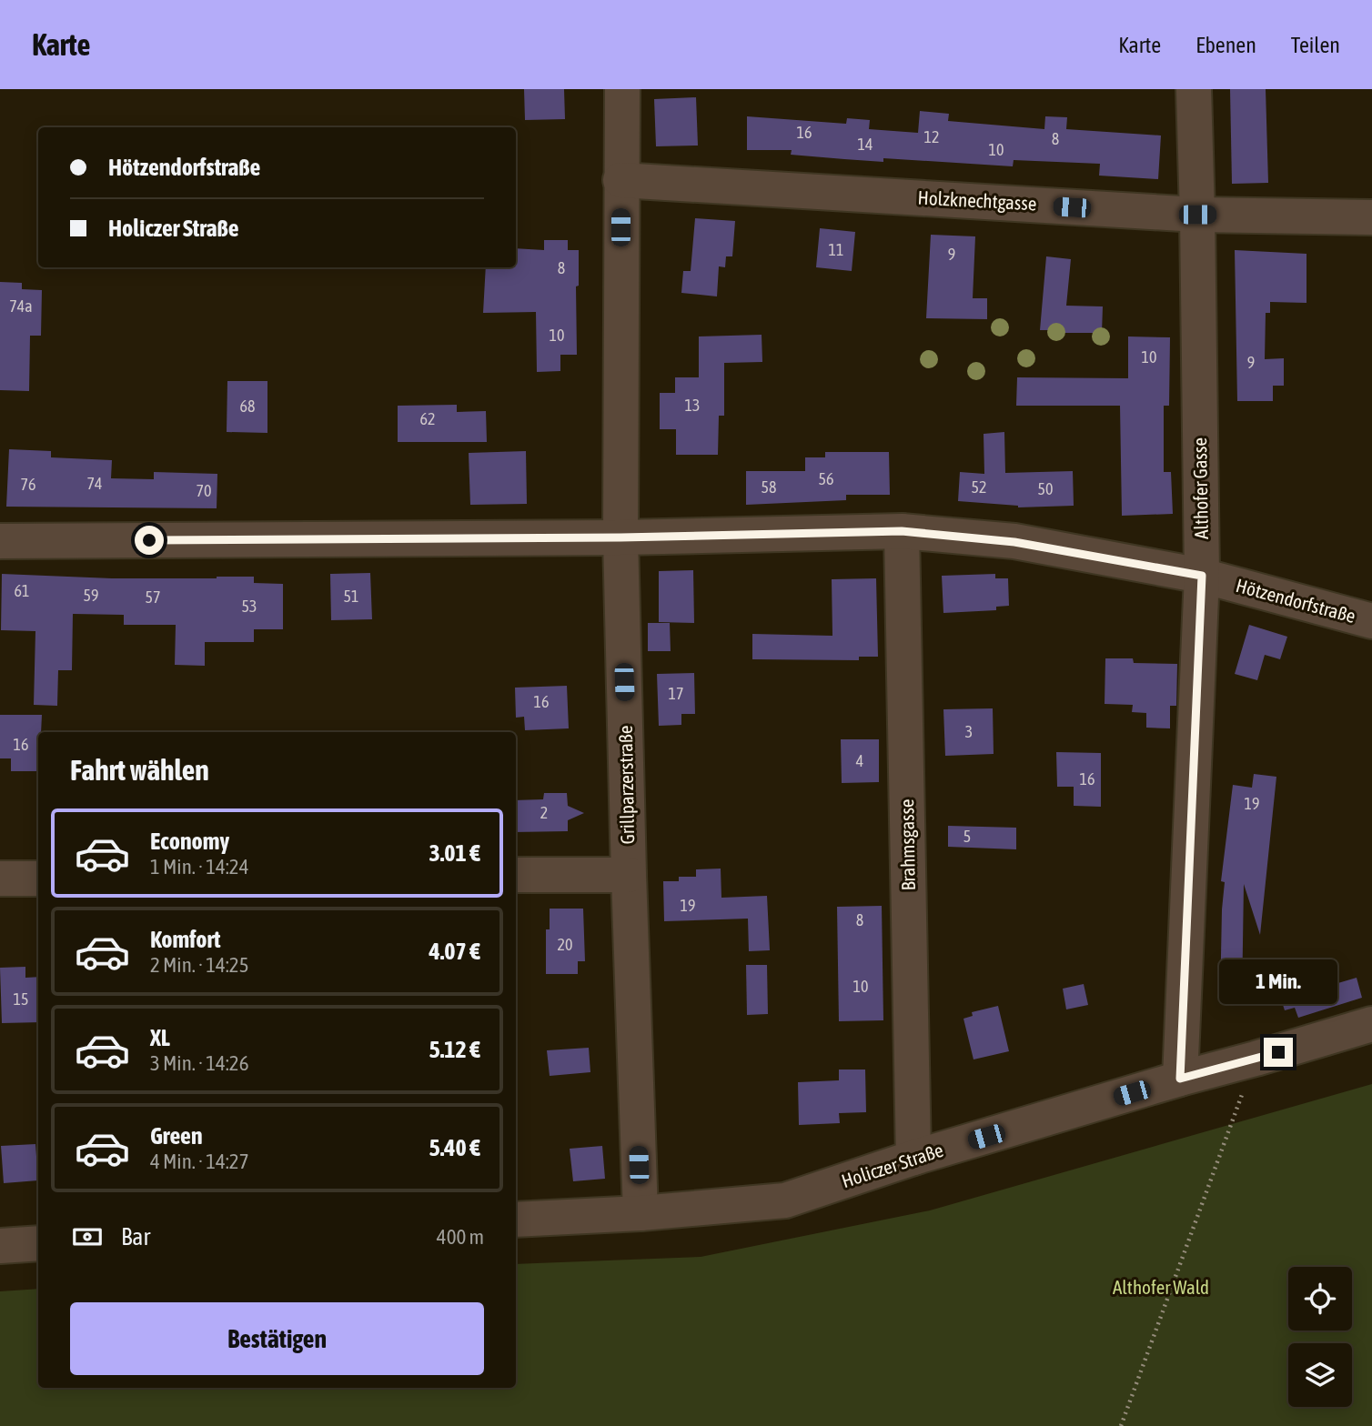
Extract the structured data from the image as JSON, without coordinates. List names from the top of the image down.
{
  "streets": {
    "street": [
      "Holzknechtgasse",
      "Althofer Gasse",
      "Hötzendorfstraße",
      "Grillparzerstraße",
      "Brahmsgasse",
      "Holiczer Straße"
    ]
  },
  "crossings": [
    ["Holzknechtgasse", "Althofer Gasse"],
    ["Holzknechtgasse", "Grillparzerstraße"],
    ["Althofer Gasse", "Hötzendorfstraße"],
    ["Althofer Gasse", "Holiczer Straße"],
    ["Hötzendorfstraße", "Grillparzerstraße"],
    ["Hötzendorfstraße", "Brahmsgasse"],
    ["Grillparzerstraße", "Holiczer Straße"],
    ["Brahmsgasse", "Holiczer Straße"]
  ],
  "parks": ["Althofer Wald"],
  "house_numbers": [
    "16",
    "12",
    "8",
    "14",
    "10",
    "11",
    "9",
    "8",
    "74a",
    "10",
    "10",
    "9",
    "13",
    "68",
    "62",
    "56",
    "74",
    "76",
    "58",
    "52",
    "50",
    "70",
    "61",
    "59",
    "51",
    "57",
    "53",
    "17",
    "16",
    "3",
    "16",
    "4",
    "16",
    "19",
    "2",
    "5",
    "19",
    "8",
    "20",
    "10",
    "15"
  ],
  "page": {
    "header": "Karte",
    "nav": ["Karte", "Ebenen", "Teilen"],
    "banner": ["Hötzendorfstraße", "Holiczer Straße"],
    "heading": "Fahrt wählen",
    "list": [
      {
        "name": "Economy",
        "note": "1 Min. · 14:24",
        "value": "3.01 €"
      },
      {
        "name": "Komfort",
        "note": "2 Min. · 14:25",
        "value": "4.07 €"
      },
      {
        "name": "XL",
        "note": "3 Min. · 14:26",
        "value": "5.12 €"
      },
      {
        "name": "Green",
        "note": "4 Min. · 14:27",
        "value": "5.40 €"
      }
    ],
    "bubble": "1 Min.",
    "pay": ["Bar", "400 m"],
    "buttons": "Bestätigen"
  }
}
